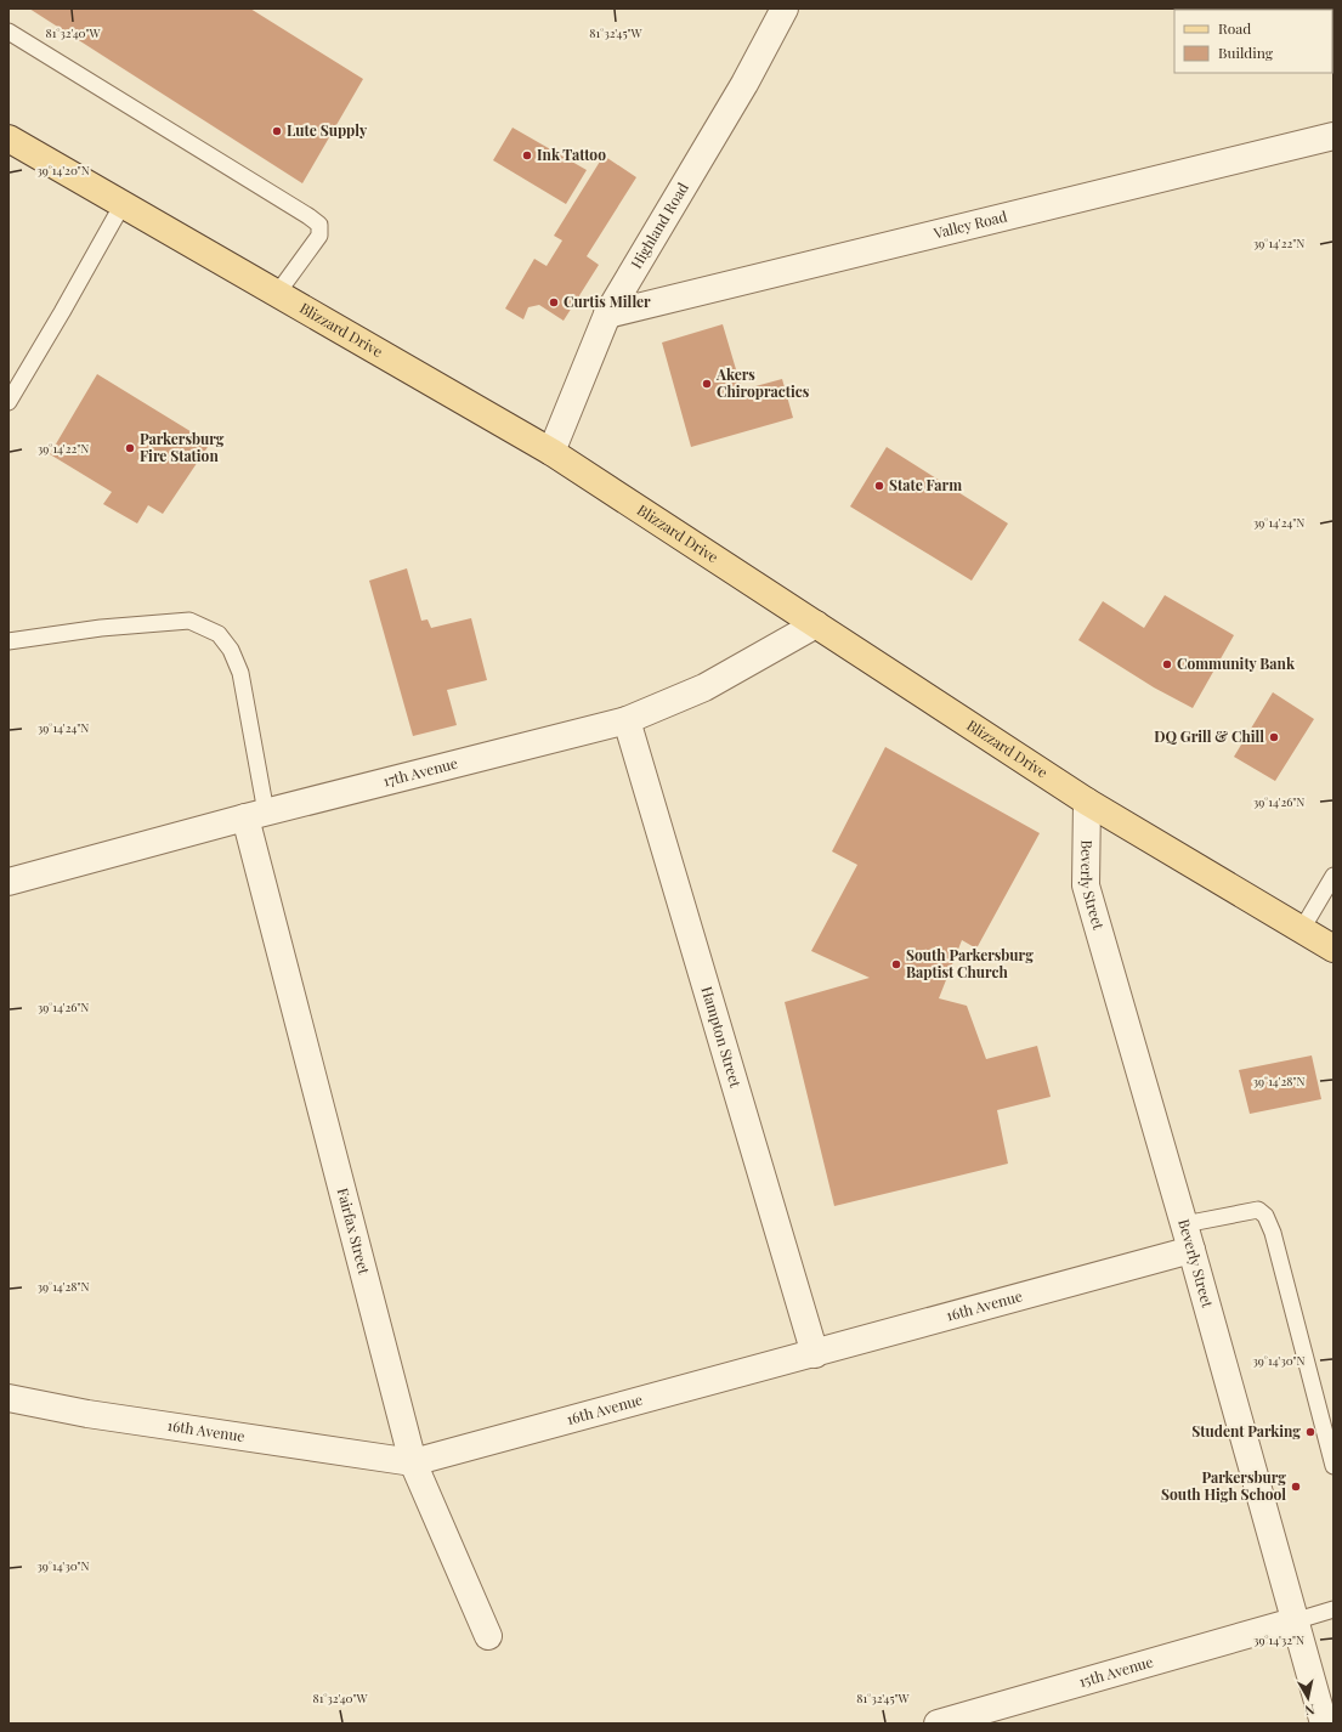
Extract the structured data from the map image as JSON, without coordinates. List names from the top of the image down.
{
  "streets": {
    "main road": ["Blizzard Drive"],
    "street": [
      "Valley Road",
      "Highland Road",
      "17th Avenue",
      "Beverly Street",
      "Hampton Street",
      "Fairfax Street",
      "16th Avenue",
      "15th Avenue"
    ]
  },
  "crossings": [
    ["Valley Road", "Highland Road"],
    ["Highland Road", "Blizzard Drive"],
    ["Blizzard Drive", "17th Avenue"],
    ["Blizzard Drive", "Beverly Street"],
    ["17th Avenue", "Hampton Street"],
    ["17th Avenue", "Fairfax Street"],
    ["Beverly Street", "16th Avenue"],
    ["Beverly Street", "15th Avenue"],
    ["Hampton Street", "16th Avenue"],
    ["Fairfax Street", "16th Avenue"]
  ],
  "places": [
    "Lute Supply",
    "Ink Tattoo",
    "Curtis Miller",
    "Akers Chiropractics",
    "Parkersburg Fire Station",
    "State Farm",
    "Community Bank",
    "DQ Grill & Chill",
    "South Parkersburg Baptist Church",
    "Student Parking",
    "Parkersburg South High School"
  ],
  "legend": ["Road", "Building"],
  "north": "bottom",
  "coordinates": [
    "81°32'40\"W",
    "81°32'45\"W",
    "39°14'20\"N",
    "39°14'22\"N",
    "39°14'24\"N",
    "39°14'26\"N",
    "39°14'28\"N",
    "39°14'30\"N",
    "39°14'32\"N"
  ]
}
